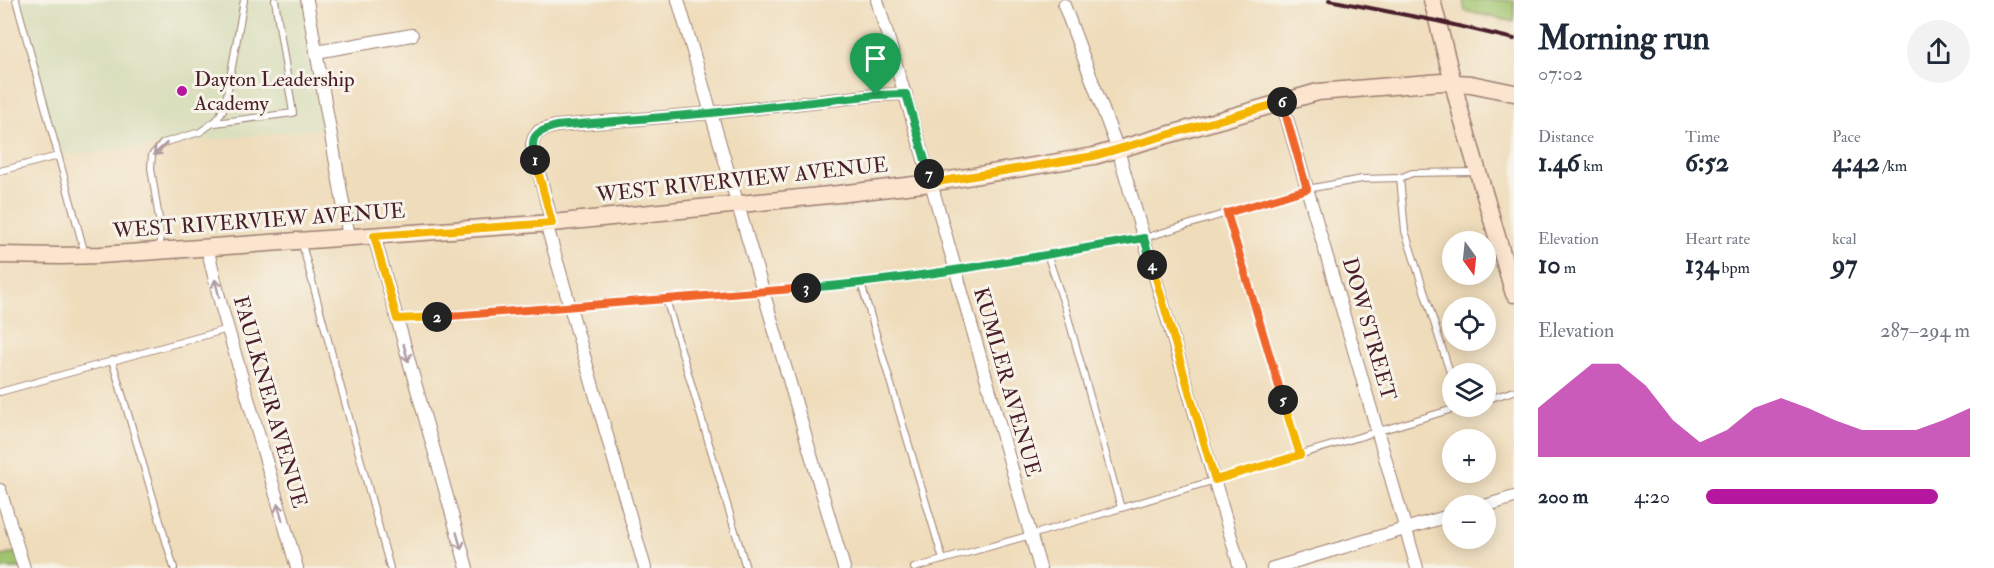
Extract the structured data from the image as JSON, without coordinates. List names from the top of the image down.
{
  "streets": {
    "street": [
      "WEST RIVERVIEW AVENUE",
      "DOW STREET",
      "KUMLER AVENUE",
      "FAULKNER AVENUE"
    ]
  },
  "crossings": [
    ["WEST RIVERVIEW AVENUE", "DOW STREET"],
    ["WEST RIVERVIEW AVENUE", "KUMLER AVENUE"],
    ["WEST RIVERVIEW AVENUE", "FAULKNER AVENUE"]
  ],
  "one_way": ["FAULKNER AVENUE"],
  "places": ["Dayton Leadership Academy"],
  "north": "bottom",
  "page": {
    "heading": ["Morning run", "07:02"],
    "pins": [
      "6",
      "1",
      "7",
      "4",
      "3",
      "2",
      "5"
    ],
    "stats": [
      ["Distance", "1.46 km"],
      ["Time", "6:52"],
      ["Pace", "4:42 /km"],
      ["Elevation", "10 m"],
      ["Heart rate", "134 bpm"],
      ["kcal", "97"]
    ],
    "map_buttons": ["+", "−"],
    "chart": ["Elevation", "287–294 m"],
    "list": [
      {
        "name": "200 m",
        "note": "4:20"
      }
    ]
  }
}
